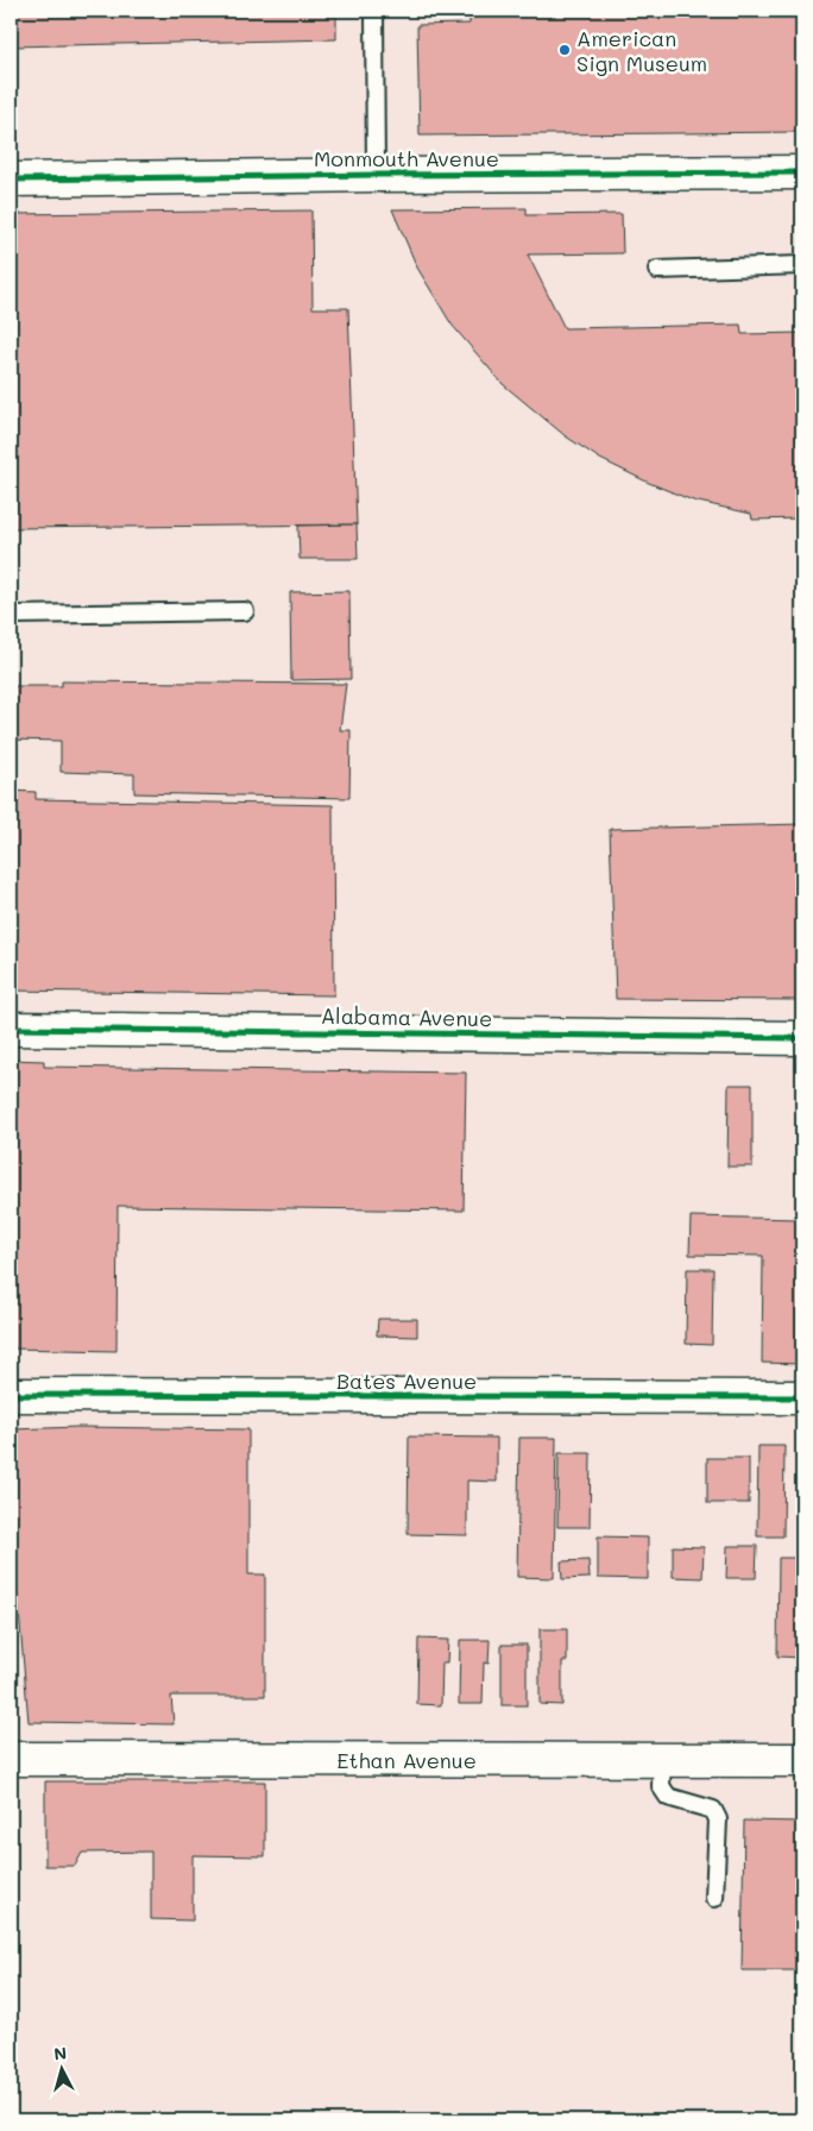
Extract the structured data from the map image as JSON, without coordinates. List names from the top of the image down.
{
  "streets": {
    "street": [
      "Monmouth Avenue",
      "Alabama Avenue",
      "Bates Avenue",
      "Ethan Avenue"
    ]
  },
  "places": ["American Sign Museum"],
  "north": "top"
}
